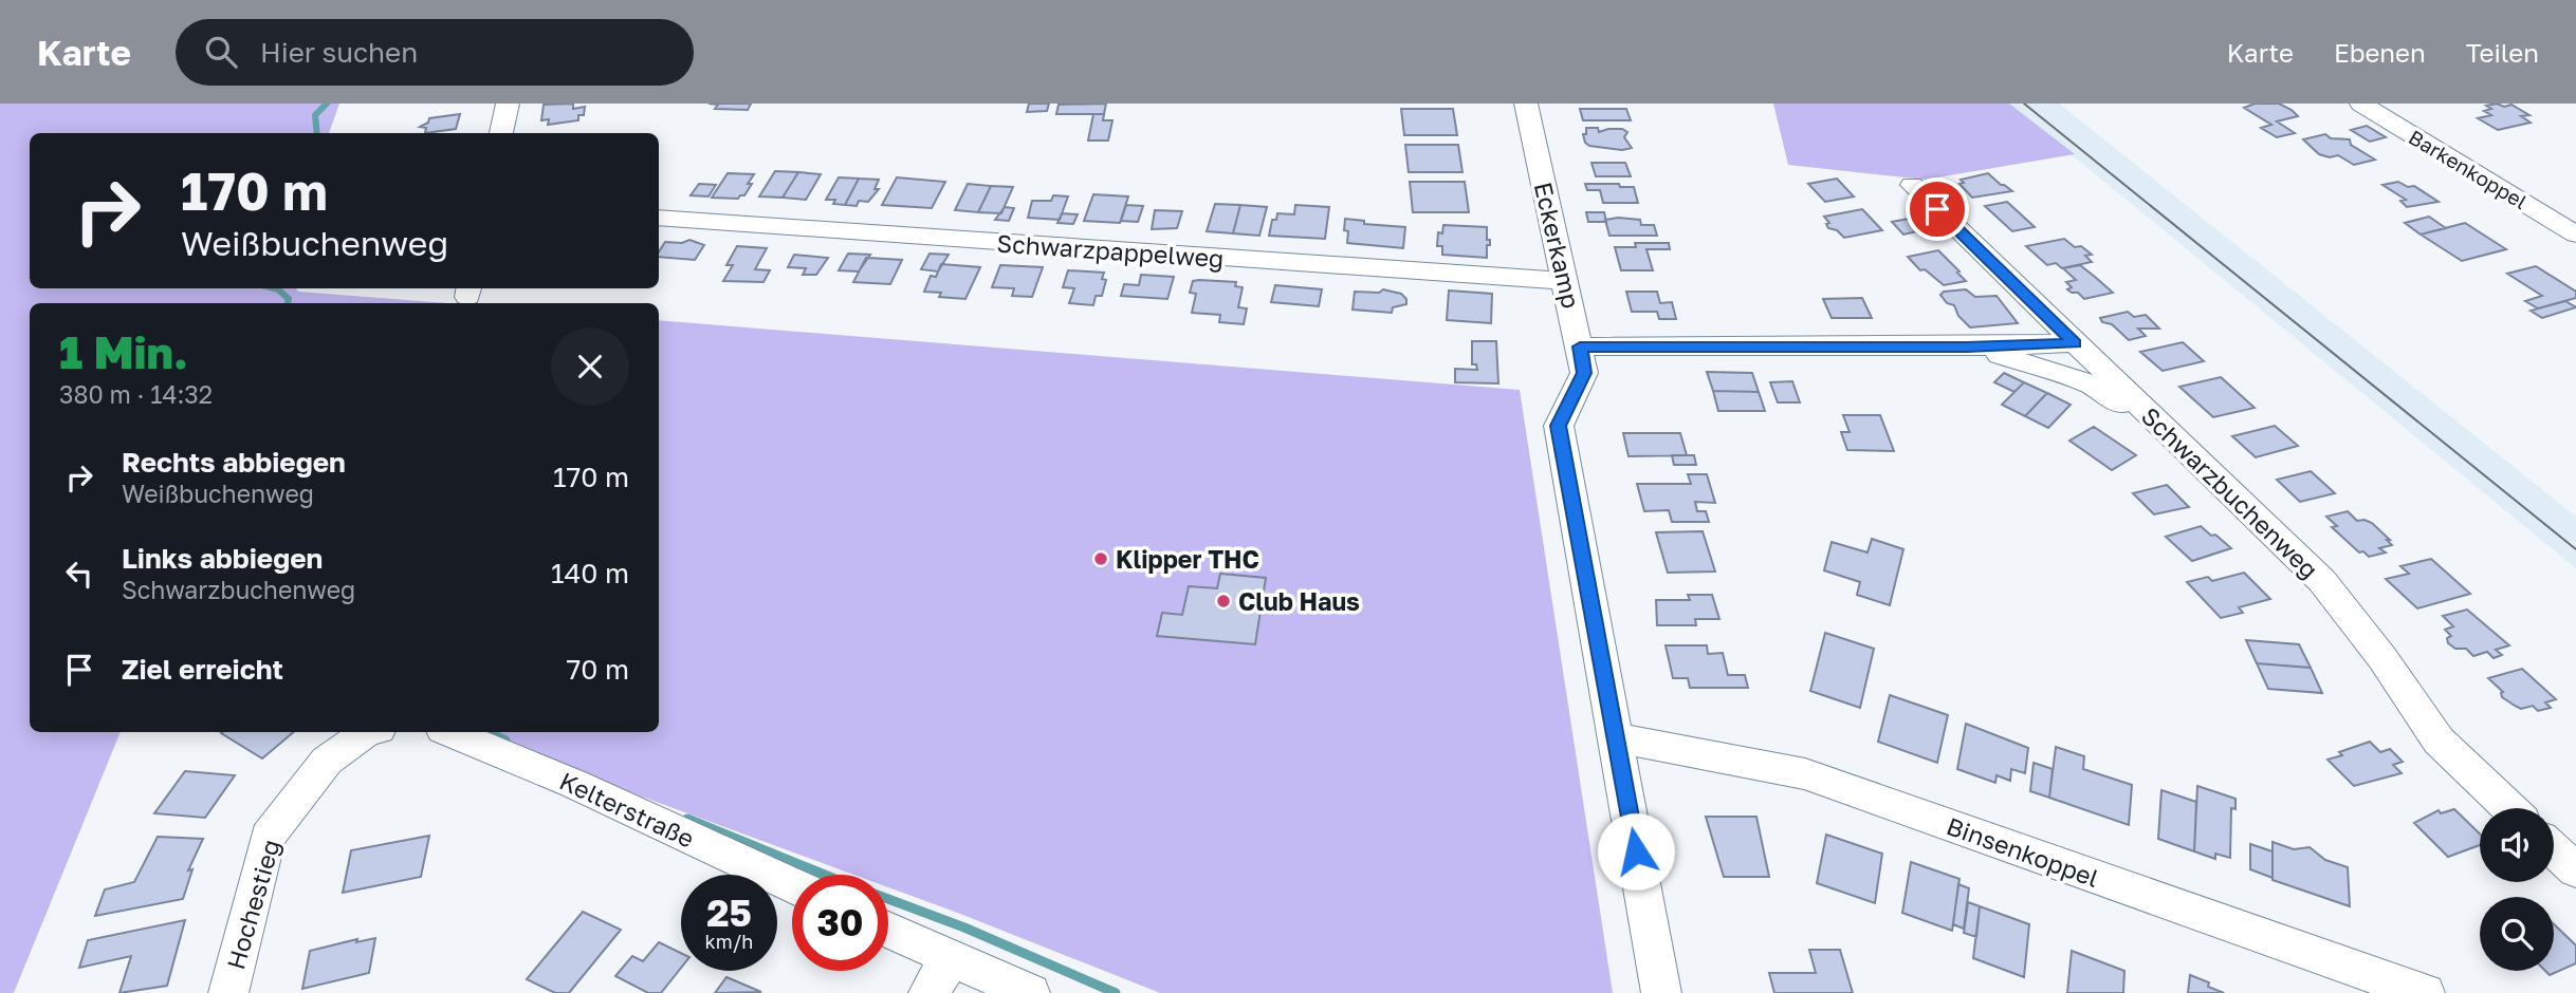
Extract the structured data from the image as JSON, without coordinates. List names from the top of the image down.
{
  "streets": {
    "street": [
      "Barkenkoppel",
      "Eckerkamp",
      "Schwarzpappelweg",
      "Schwarzbuchenweg",
      "Kelterstraße",
      "Binsenkoppel",
      "Hochestieg"
    ]
  },
  "crossings": [
    ["Eckerkamp", "Schwarzpappelweg"],
    ["Eckerkamp", "Binsenkoppel"]
  ],
  "places": ["Klipper THC", "Club Haus"],
  "page": {
    "header": "Karte",
    "search": "Hier suchen",
    "nav": ["Karte", "Ebenen", "Teilen"],
    "turn": ["170 m", "Weißbuchenweg"],
    "heading": ["1 Min.", "380 m · 14:32"],
    "list": [
      {
        "name": "Rechts abbiegen",
        "note": "Weißbuchenweg",
        "value": "170 m"
      },
      {
        "name": "Links abbiegen",
        "note": "Schwarzbuchenweg",
        "value": "140 m"
      },
      {
        "name": "Ziel erreicht",
        "value": "70 m"
      }
    ],
    "speed": "25 km/h",
    "limit": "30"
  }
}
